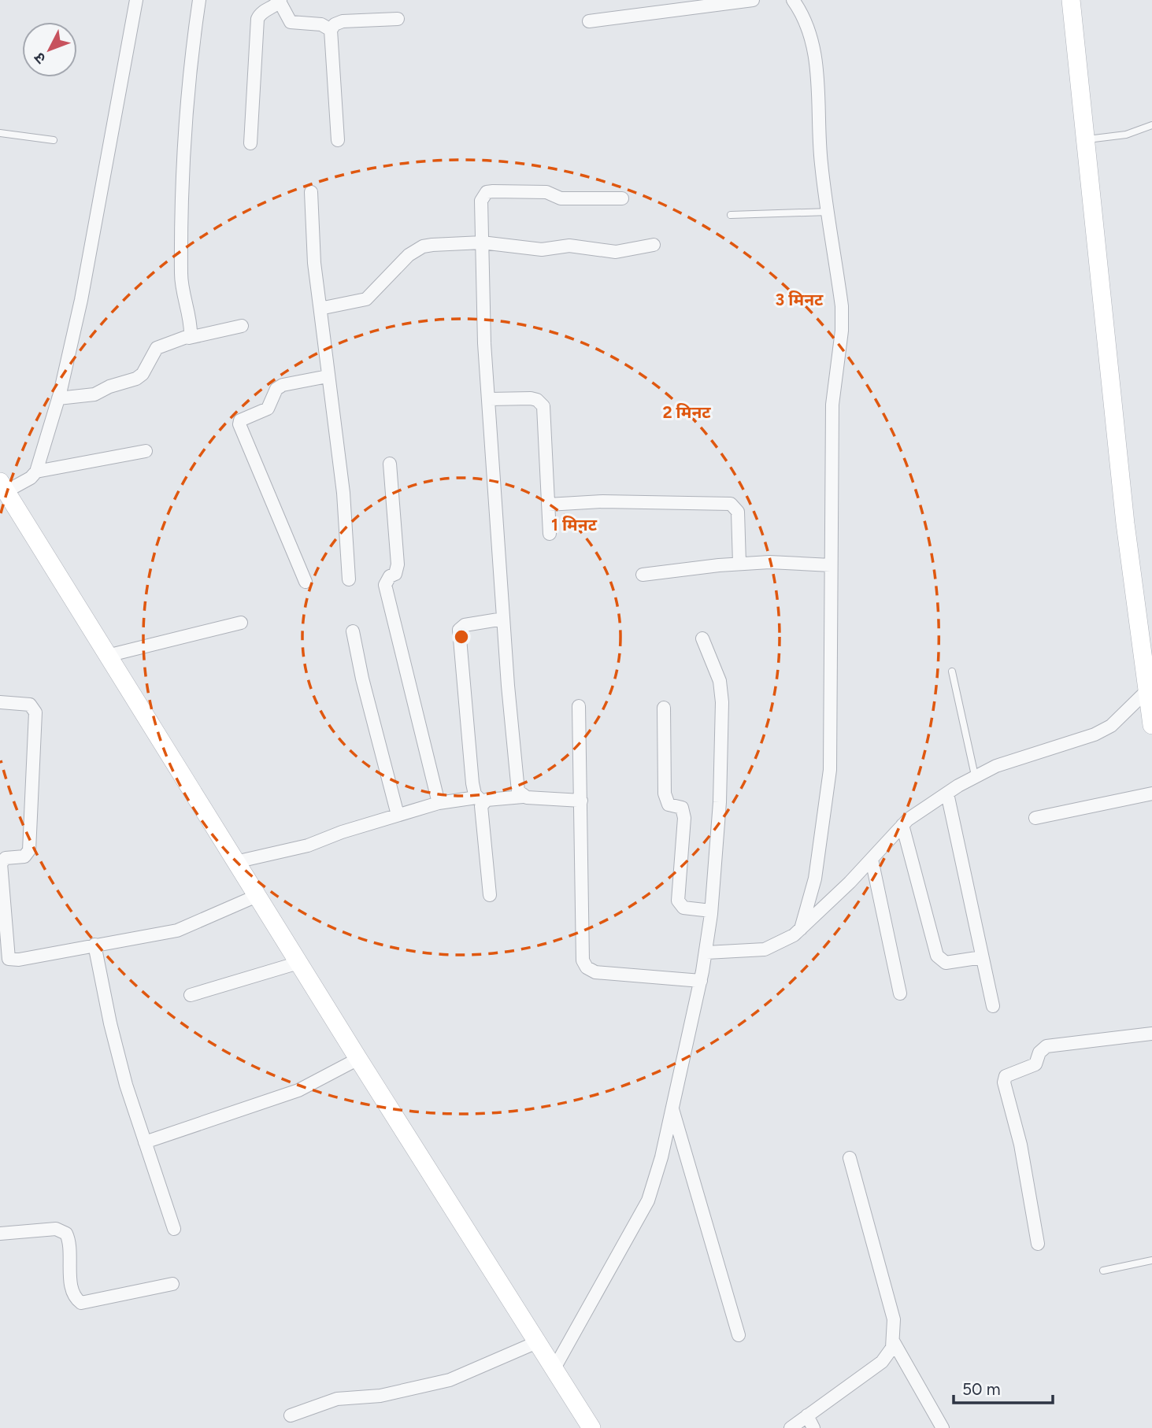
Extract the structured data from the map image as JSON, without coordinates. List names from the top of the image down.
{
  "scale_bar": "50 m",
  "north": "bottom left",
  "rings": ["3 मिनट", "2 मिनट", "1 मिनट"]
}
